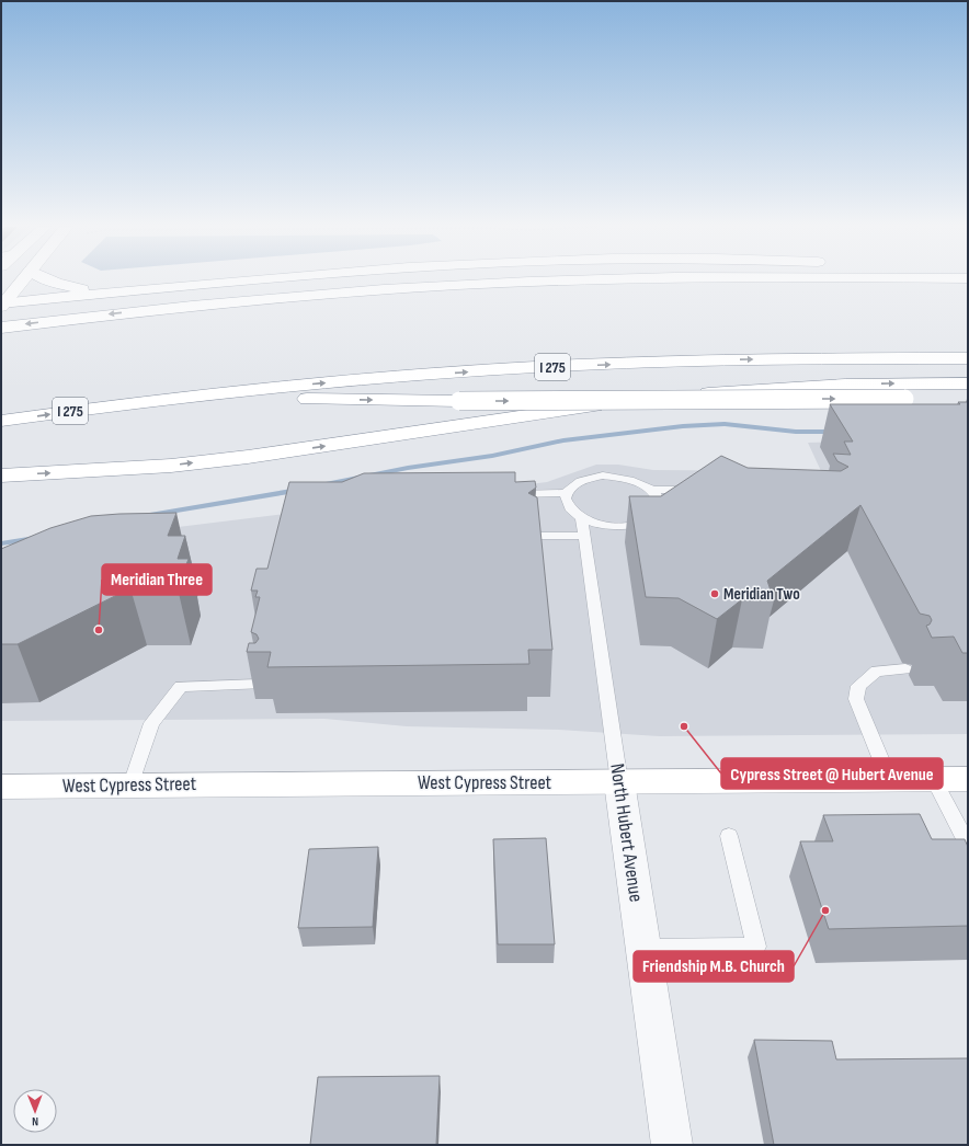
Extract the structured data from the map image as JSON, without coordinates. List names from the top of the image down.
{
  "streets": {
    "main road": ["I 275", "West Cypress Street"],
    "street": ["North Hubert Avenue"]
  },
  "crossings": [
    ["West Cypress Street", "North Hubert Avenue"]
  ],
  "places": [
    "Meridian Two",
    "Meridian Three",
    "Cypress Street @ Hubert Avenue",
    "Friendship M.B. Church"
  ],
  "north": "bottom"
}
